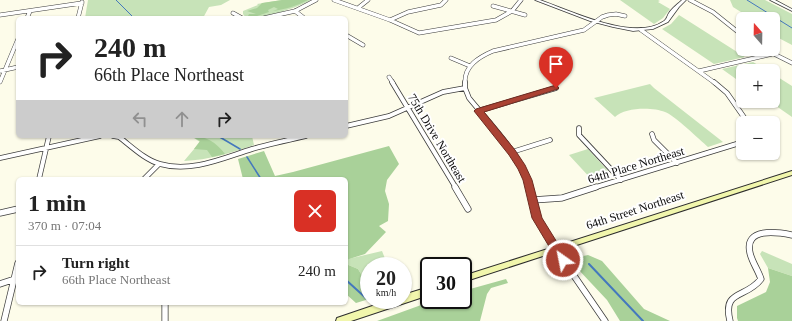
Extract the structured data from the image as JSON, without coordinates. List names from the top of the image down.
{
  "streets": {
    "main road": ["64th Street Northeast"],
    "street": ["75th Drive Northeast", "64th Place Northeast"]
  },
  "north": "top",
  "page": {
    "map_buttons": ["+", "−"],
    "turn": ["240 m", "66th Place Northeast"],
    "heading": ["1 min", "370 m · 07:04"],
    "list": [
      {
        "name": "Turn right",
        "note": "66th Place Northeast",
        "value": "240 m"
      }
    ],
    "speed": "20 km/h",
    "limit": "30"
  }
}
